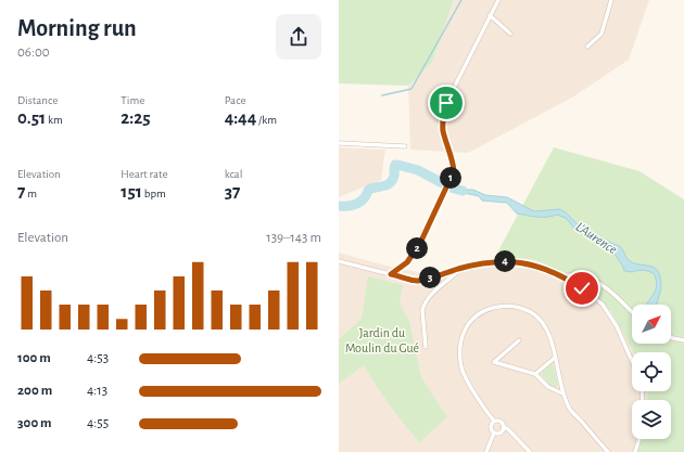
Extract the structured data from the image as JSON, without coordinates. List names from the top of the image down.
{
  "water": ["L'Aurence"],
  "parks": ["Jardin du Moulin du Gué"],
  "north": "top right",
  "page": {
    "heading": ["Morning run", "06:00"],
    "stats": [
      ["Distance", "0.51 km"],
      ["Time", "2:25"],
      ["Pace", "4:44 /km"],
      ["Elevation", "7 m"],
      ["Heart rate", "151 bpm"],
      ["kcal", "37"]
    ],
    "pins": [
      "1",
      "2",
      "4",
      "3"
    ],
    "chart": ["Elevation", "139–143 m"],
    "list": [
      {
        "name": "100 m",
        "note": "4:53"
      },
      {
        "name": "200 m",
        "note": "4:13"
      },
      {
        "name": "300 m",
        "note": "4:55"
      }
    ]
  }
}
